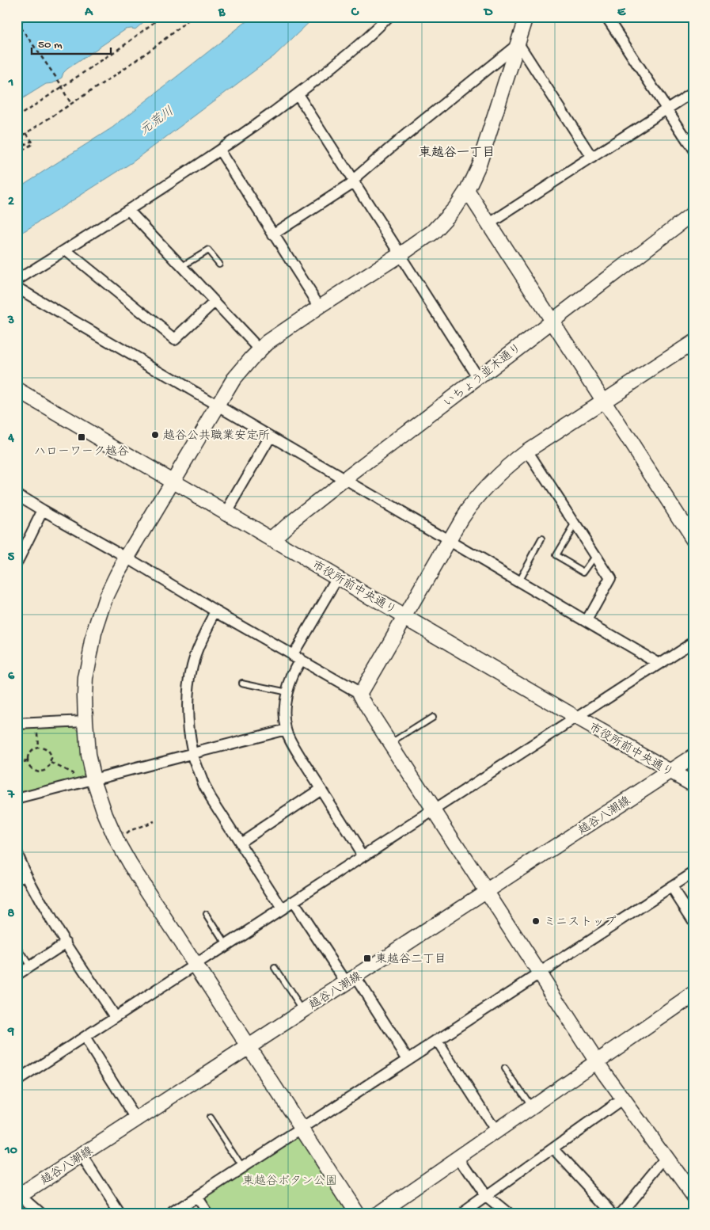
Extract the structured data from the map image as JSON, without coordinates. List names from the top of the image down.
{
  "streets": {
    "street": ["いちょう並木通り", "市役所前中央通り", "越谷八潮線"]
  },
  "crossings": [
    ["いちょう並木通り", "市役所前中央通り"],
    ["市役所前中央通り", "越谷八潮線"]
  ],
  "districts": ["東越谷一丁目"],
  "water": ["元荒川"],
  "parks": ["東越谷ボタン公園"],
  "places": {
    "other": ["越谷公共職業安定所", "ミニストップ"],
    "transit": ["ハローワーク越谷", "東越谷二丁目"]
  },
  "scale_bar": "50 m",
  "grid": {
    "columns": [
      "A",
      "B",
      "C",
      "D",
      "E"
    ],
    "rows": [
      "1",
      "2",
      "3",
      "4",
      "5",
      "6",
      "7",
      "8",
      "9",
      "10"
    ]
  }
}
